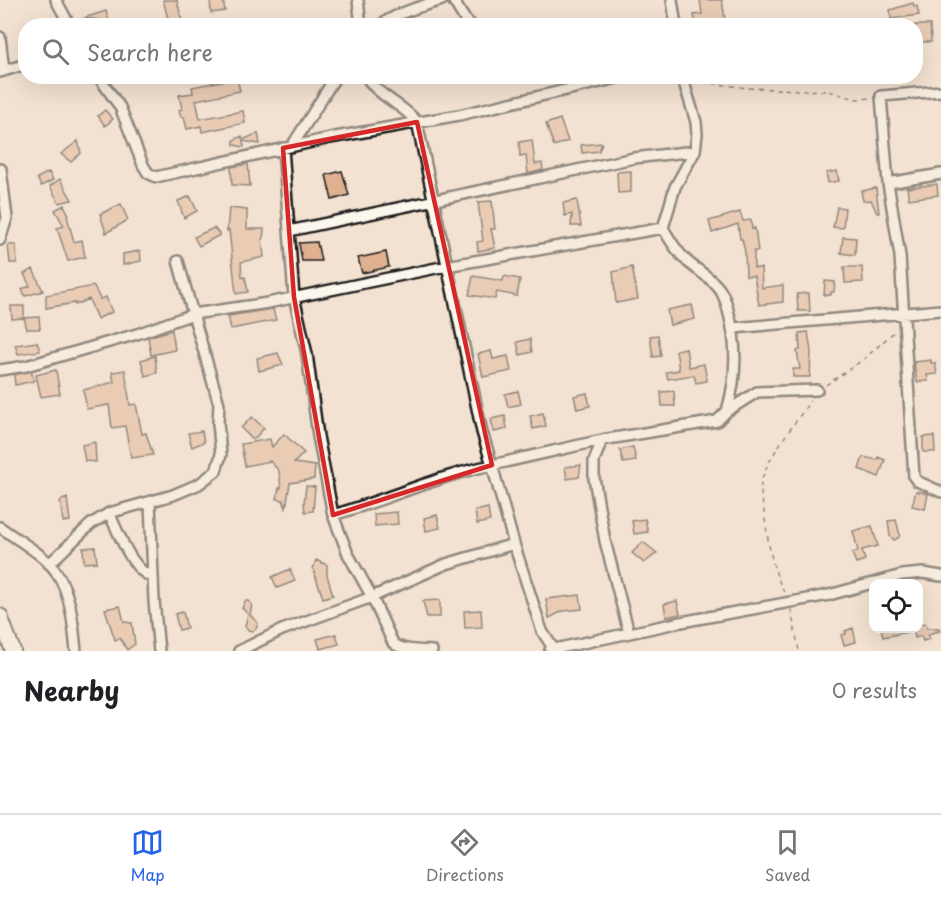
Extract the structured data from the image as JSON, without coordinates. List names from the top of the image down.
{
  "page": {
    "search": "Search here",
    "heading": ["Nearby", "0 results"],
    "nav": ["Map", "Directions", "Saved"]
  }
}
